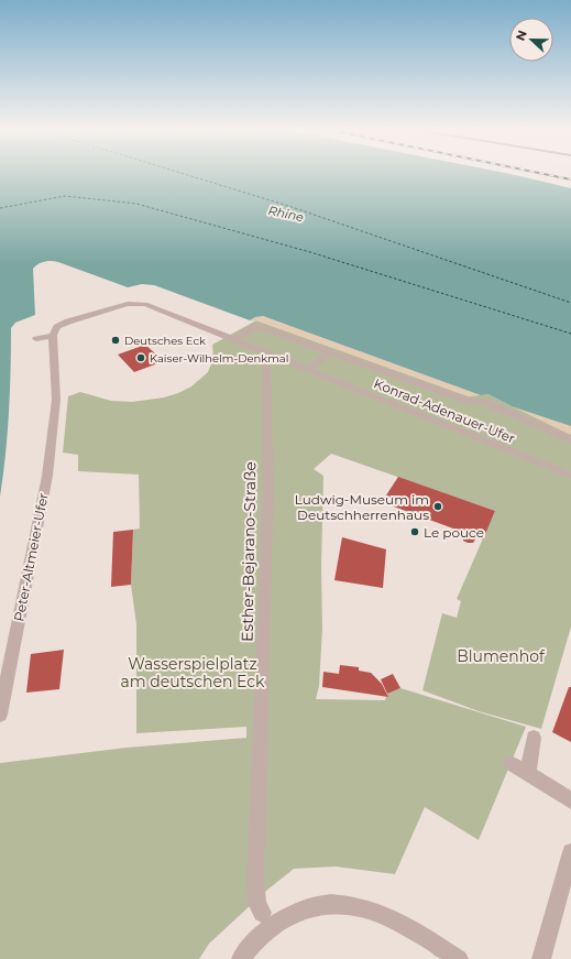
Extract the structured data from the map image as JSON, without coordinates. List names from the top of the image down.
{
  "streets": {
    "street": ["Konrad-Adenauer-Ufer", "Esther-Bejarano-Straße", "Peter-Altmeier-Ufer"]
  },
  "crossings": [
    ["Konrad-Adenauer-Ufer", "Esther-Bejarano-Straße"]
  ],
  "water": ["Rhine"],
  "parks": ["Blumenhof", "Wasserspielplatz am deutschen Eck"],
  "places": [
    "Deutsches Eck",
    "Kaiser-Wilhelm-Denkmal",
    "Ludwig-Museum im Deutschherrenhaus",
    "Le pouce"
  ],
  "north": "left"
}
